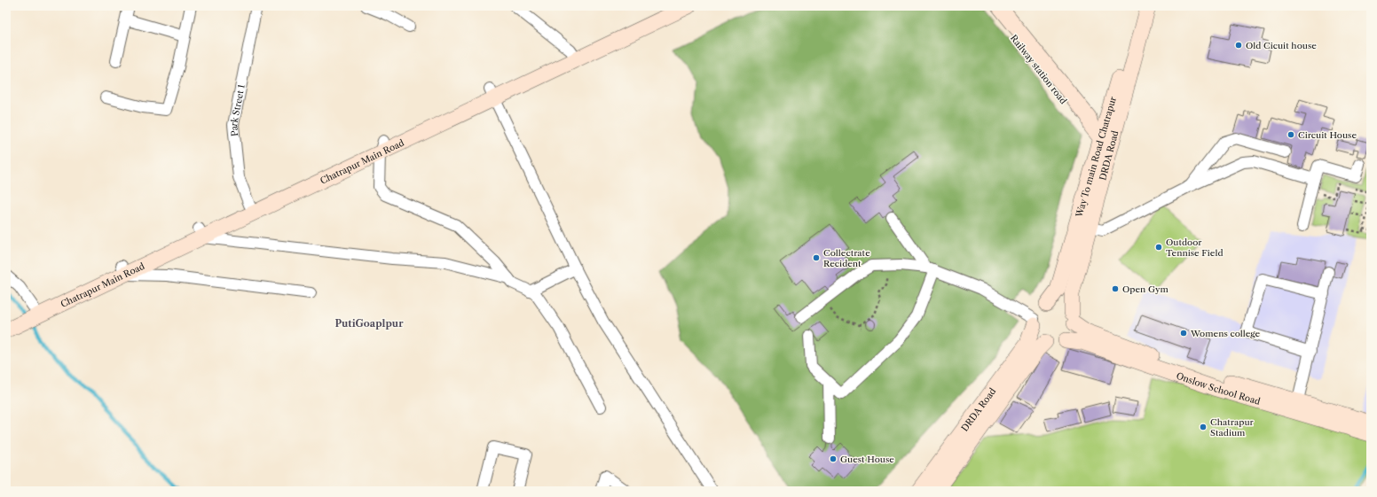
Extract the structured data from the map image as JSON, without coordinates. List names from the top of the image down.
{
  "streets": {
    "main road": [
      "Railway station road",
      "DRDA Road",
      "Way To main Road Chatrapur",
      "Chatrapur Main Road",
      "Onslow School Road"
    ],
    "street": ["Park Street 1"]
  },
  "crossings": [
    ["Railway station road", "DRDA Road"],
    ["Railway station road", "Way To main Road Chatrapur"],
    ["Park Street 1", "Chatrapur Main Road"],
    ["DRDA Road", "Way To main Road Chatrapur"],
    ["DRDA Road", "Onslow School Road"],
    ["Way To main Road Chatrapur", "Onslow School Road"]
  ],
  "districts": ["PutiGoaplpur"],
  "places": [
    "Old Cicuit house",
    "Circuit House",
    "Outdoor Tennise Field",
    "Collectrate Recident",
    "Open Gym",
    "Womens college",
    "Chatrapur Stadium",
    "Guest House"
  ]
}
